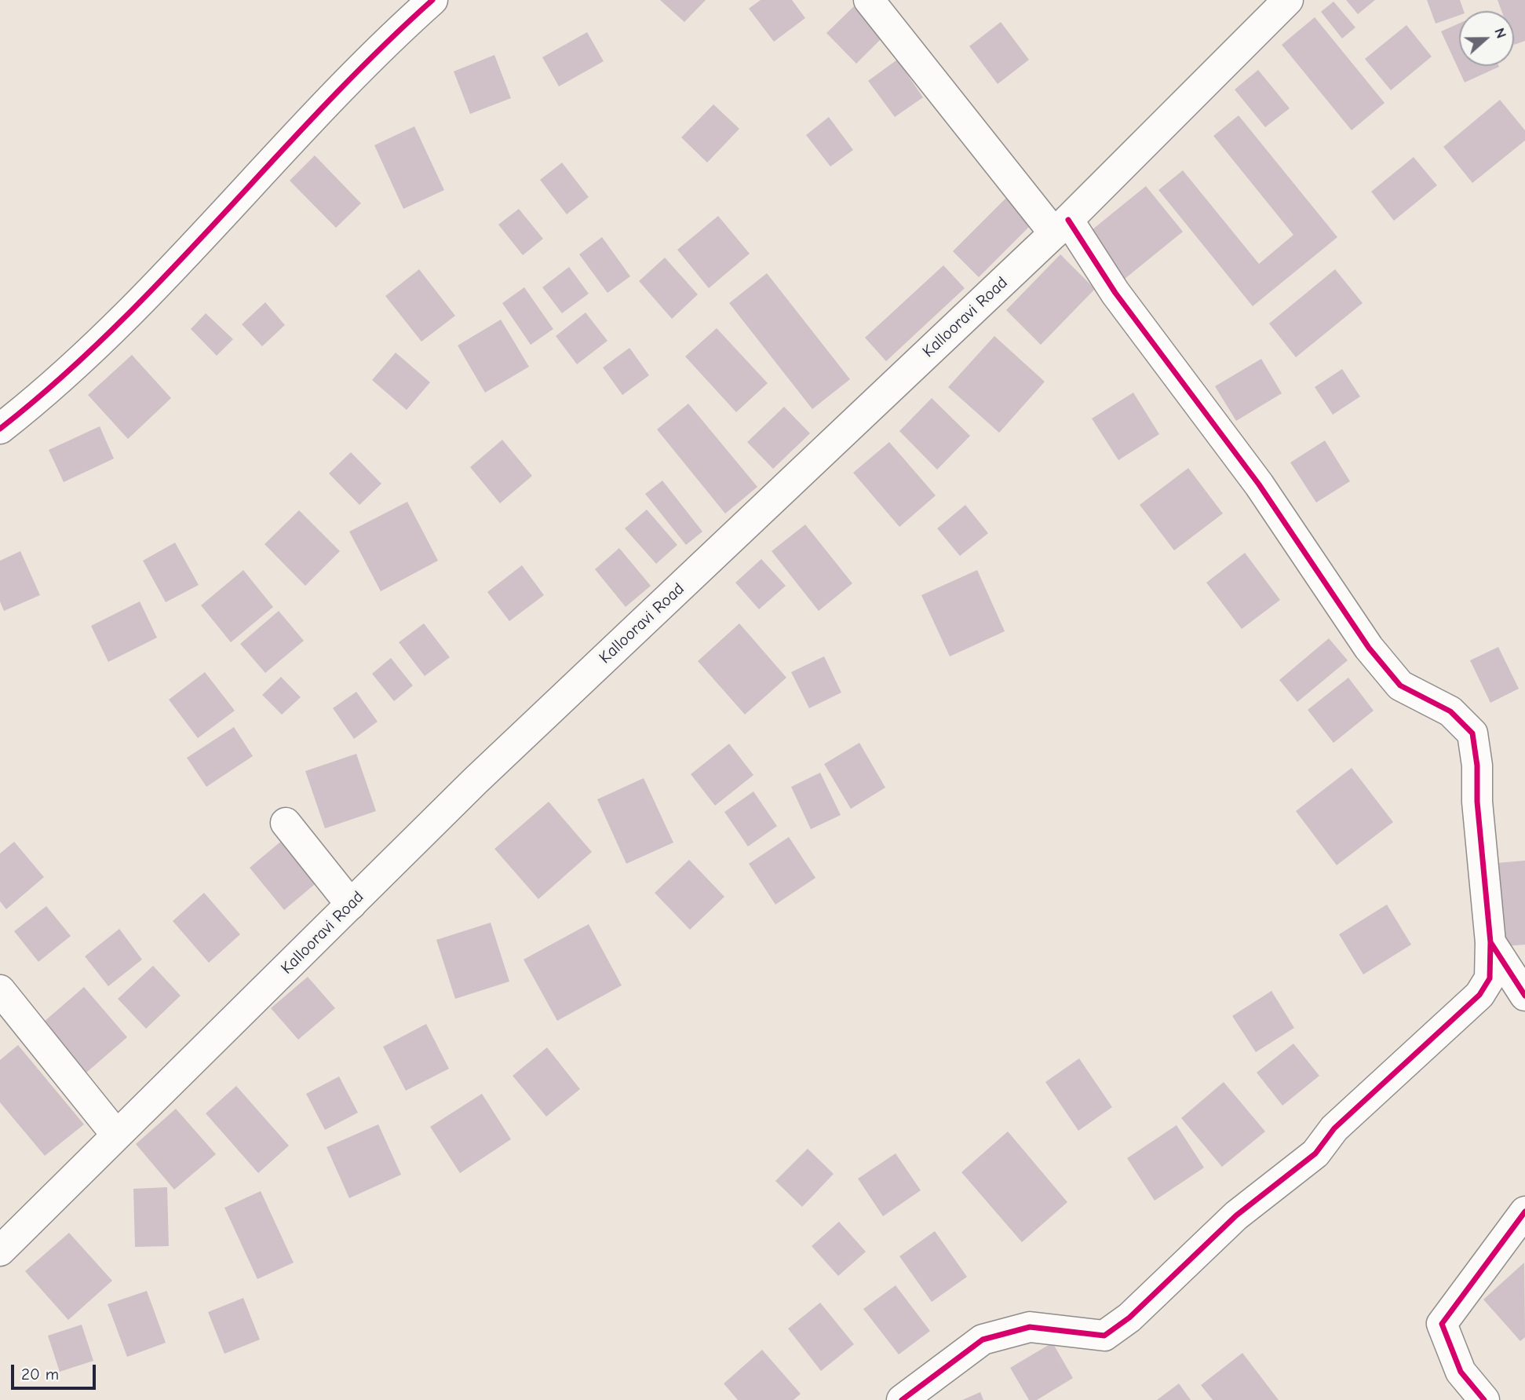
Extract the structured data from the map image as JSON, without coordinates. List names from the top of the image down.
{
  "streets": {
    "street": ["Kallooravi Road"]
  },
  "scale_bar": "20 m",
  "north": "right"
}
